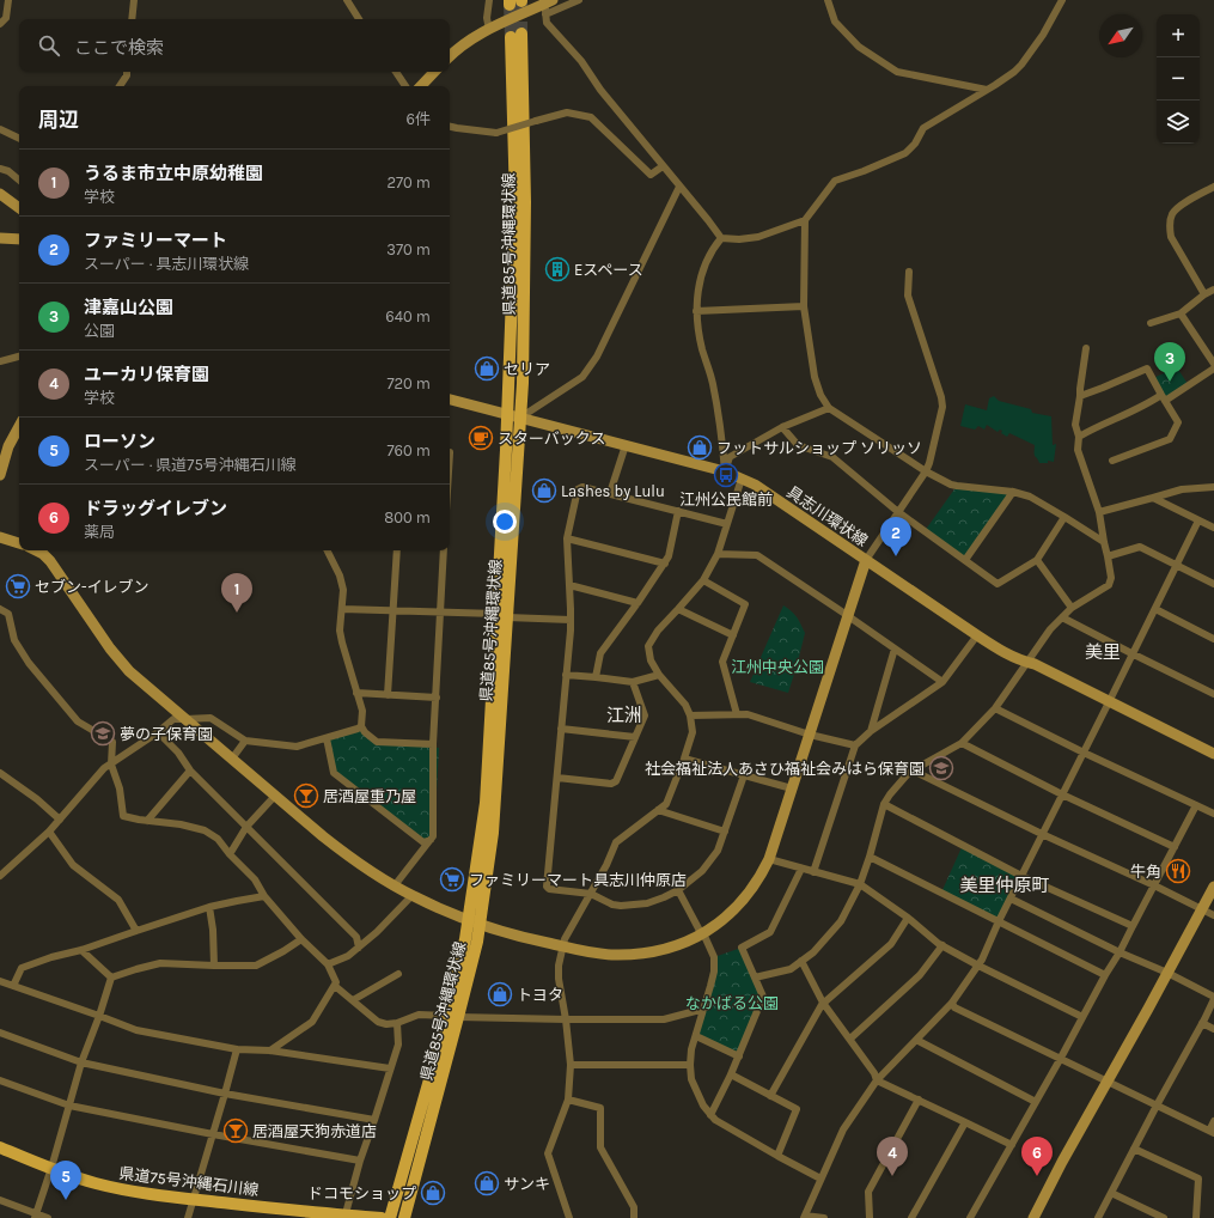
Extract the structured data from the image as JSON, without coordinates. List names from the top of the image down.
{
  "streets": {
    "main road": ["県道85号沖縄環状線", "県道75号沖縄石川線"],
    "street": ["具志川環状線"]
  },
  "crossings": [
    ["県道85号沖縄環状線", "具志川環状線"]
  ],
  "districts": ["美里", "江洲", "美里仲原町"],
  "parks": ["江州中央公園", "なかばる公園"],
  "places": {
    "building": ["Eスペース"],
    "shop": [
      "セリア",
      "フットサルショップ ソリッソ",
      "Lashes by Lulu",
      "トヨタ",
      "サンキ",
      "ドコモショップ"
    ],
    "cafe": ["スターバックス"],
    "bus stop": ["江州公民館前"],
    "supermarket": ["セブン-イレブン", "ファミリーマート具志川仲原店"],
    "school or university": ["夢の子保育園", "社会福祉法人あさひ福祉会みはら保育園"],
    "bar": ["居酒屋重乃屋", "居酒屋天狗赤道店"],
    "restaurant": ["牛角"]
  },
  "north": "bottom left",
  "page": {
    "map_buttons": ["+", "−"],
    "search": "ここで検索",
    "heading": ["周辺", "6件"],
    "list": [
      {
        "mark": "1",
        "name": "うるま市立中原幼稚園",
        "note": "学校",
        "value": "270 m"
      },
      {
        "mark": "2",
        "name": "ファミリーマート",
        "note": "スーパー · 具志川環状線",
        "value": "370 m"
      },
      {
        "mark": "3",
        "name": "津嘉山公園",
        "note": "公園",
        "value": "640 m"
      },
      {
        "mark": "4",
        "name": "ユーカリ保育園",
        "note": "学校",
        "value": "720 m"
      },
      {
        "mark": "5",
        "name": "ローソン",
        "note": "スーパー · 県道75号沖縄石川線",
        "value": "760 m"
      },
      {
        "mark": "6",
        "name": "ドラッグイレブン",
        "note": "薬局",
        "value": "800 m"
      }
    ],
    "pins": [
      "3",
      "2",
      "1",
      "4",
      "6",
      "5"
    ]
  }
}
